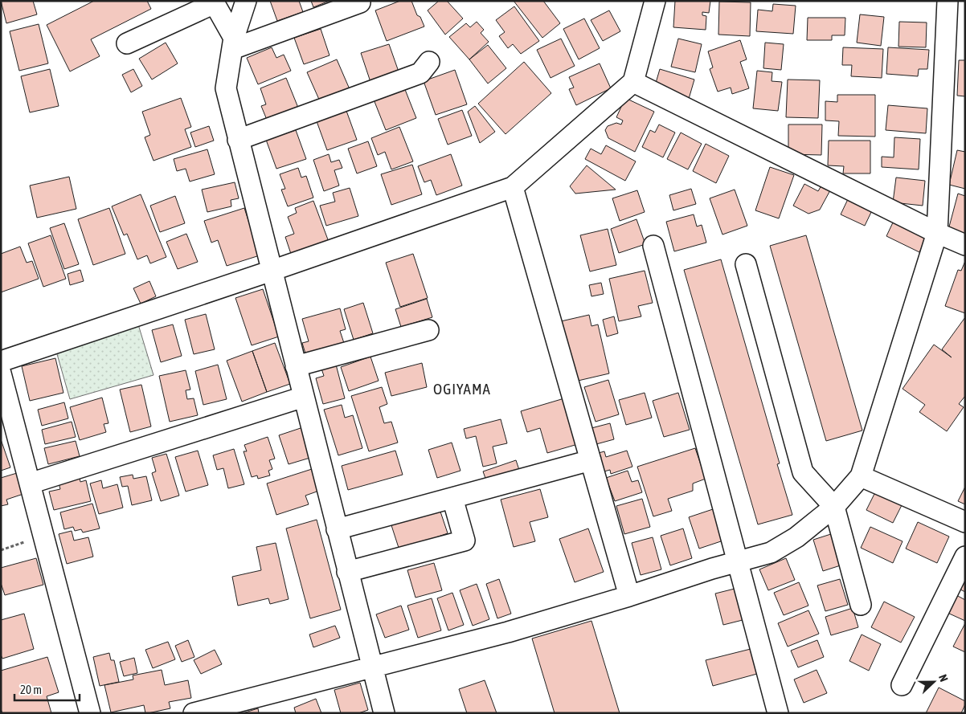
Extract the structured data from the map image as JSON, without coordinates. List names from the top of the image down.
{
  "districts": ["OGIYAMA"],
  "scale_bar": "20 m",
  "north": "right"
}
